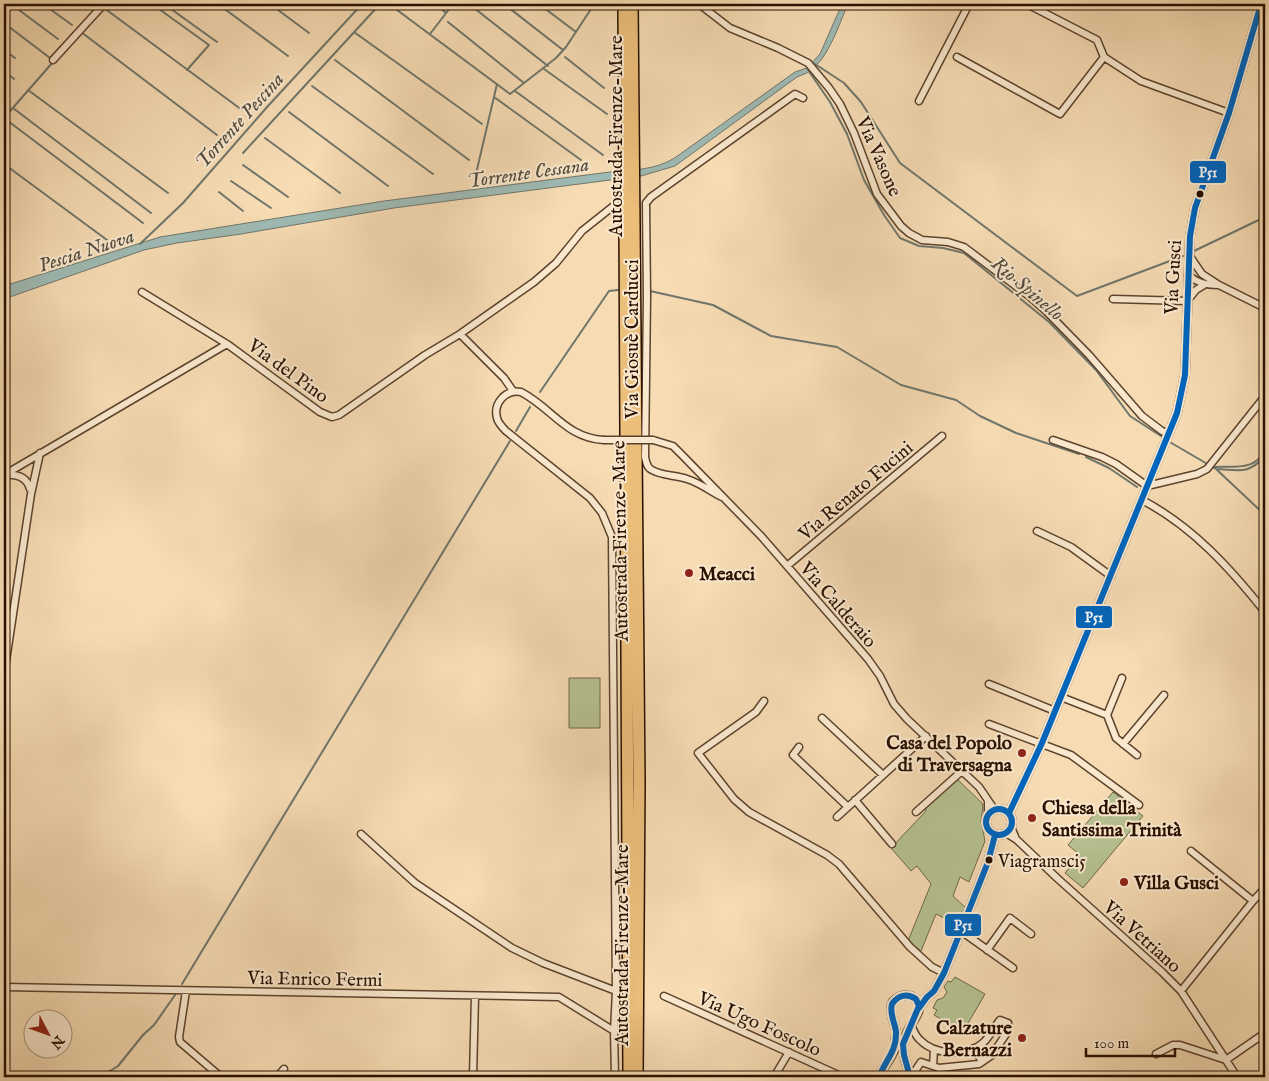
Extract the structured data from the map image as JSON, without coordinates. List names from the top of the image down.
{
  "streets": {
    "highway": ["Autostrada Firenze-Mare"],
    "street": [
      "Via Vasone",
      "Via Gusci",
      "Via Giosuè Carducci",
      "Via del Pino",
      "Via Renato Fucini",
      "Via Calderaio",
      "Via Vetriano",
      "Via Enrico Fermi",
      "Via Ugo Foscolo"
    ]
  },
  "crossings": [
    ["Via Vasone", "Via Gusci"],
    ["Via Gusci", "Via Calderaio"],
    ["Via Giosuè Carducci", "Via Calderaio"],
    ["Via Renato Fucini", "Via Calderaio"]
  ],
  "water": [
    "Torrente Pescina",
    "Torrente Cessana",
    "Pescia Nuova",
    "Rio Spinello"
  ],
  "places": [
    "Meacci",
    "Casa del Popolo di Traversagna",
    "Chiesa della Santissima Trinità",
    "Viagramsci5",
    "Villa Gusci",
    "Calzature Bernazzi"
  ],
  "lines": ["transit line P51"],
  "scale_bar": "100 m",
  "north": "bottom right"
}
